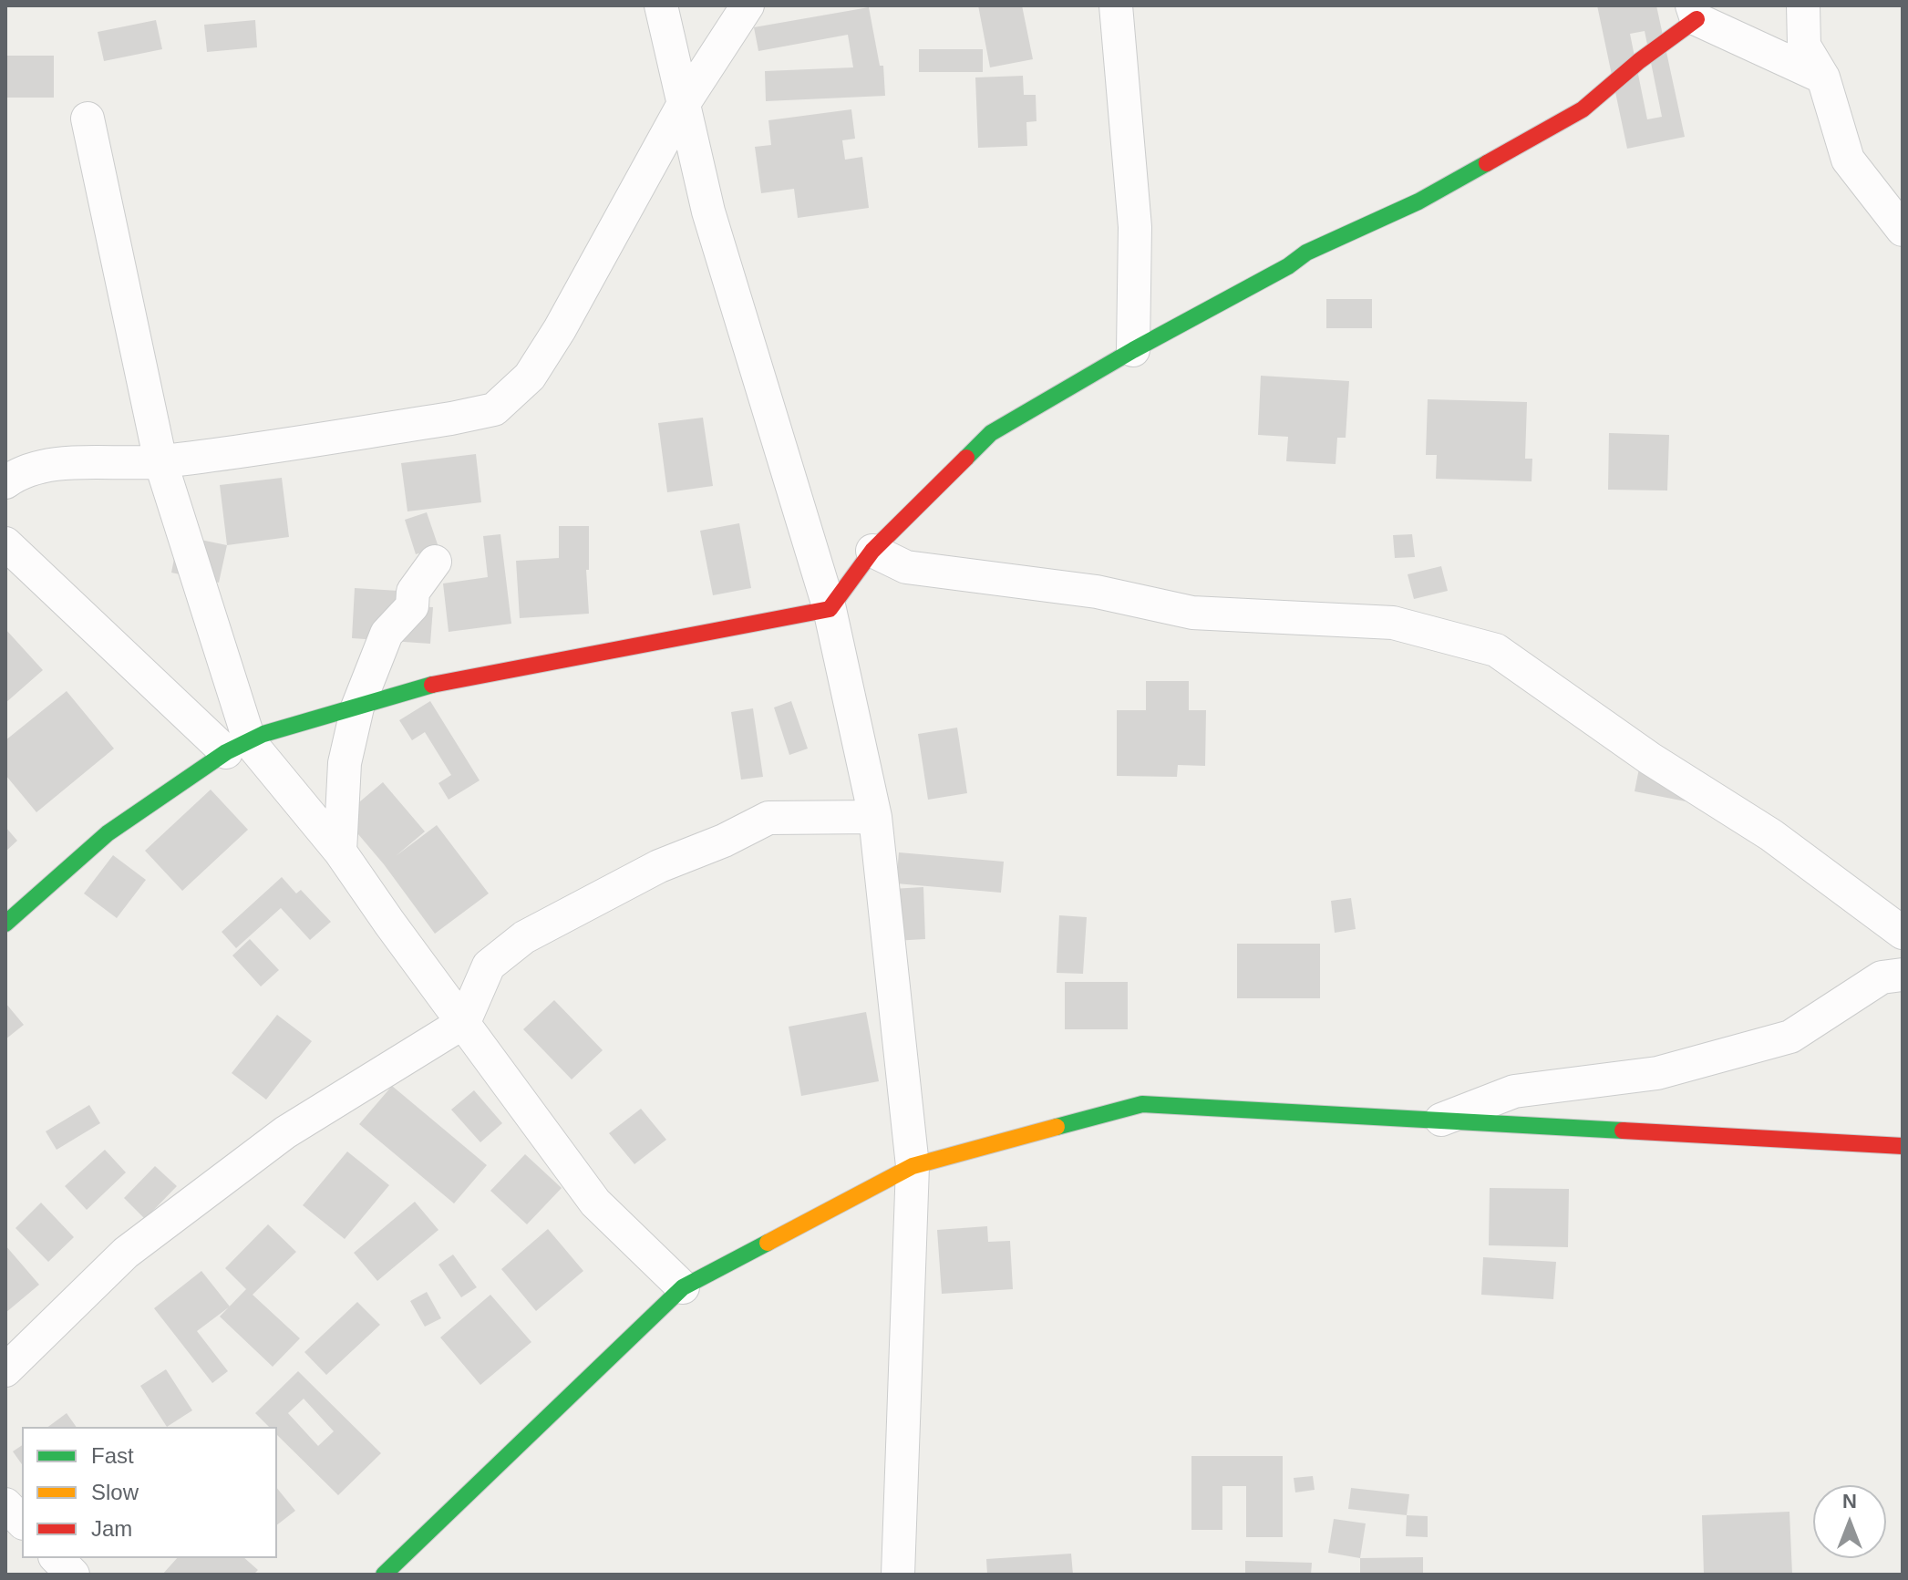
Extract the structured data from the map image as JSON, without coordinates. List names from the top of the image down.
{
  "legend": ["Fast", "Slow", "Jam"],
  "north": "top"
}
